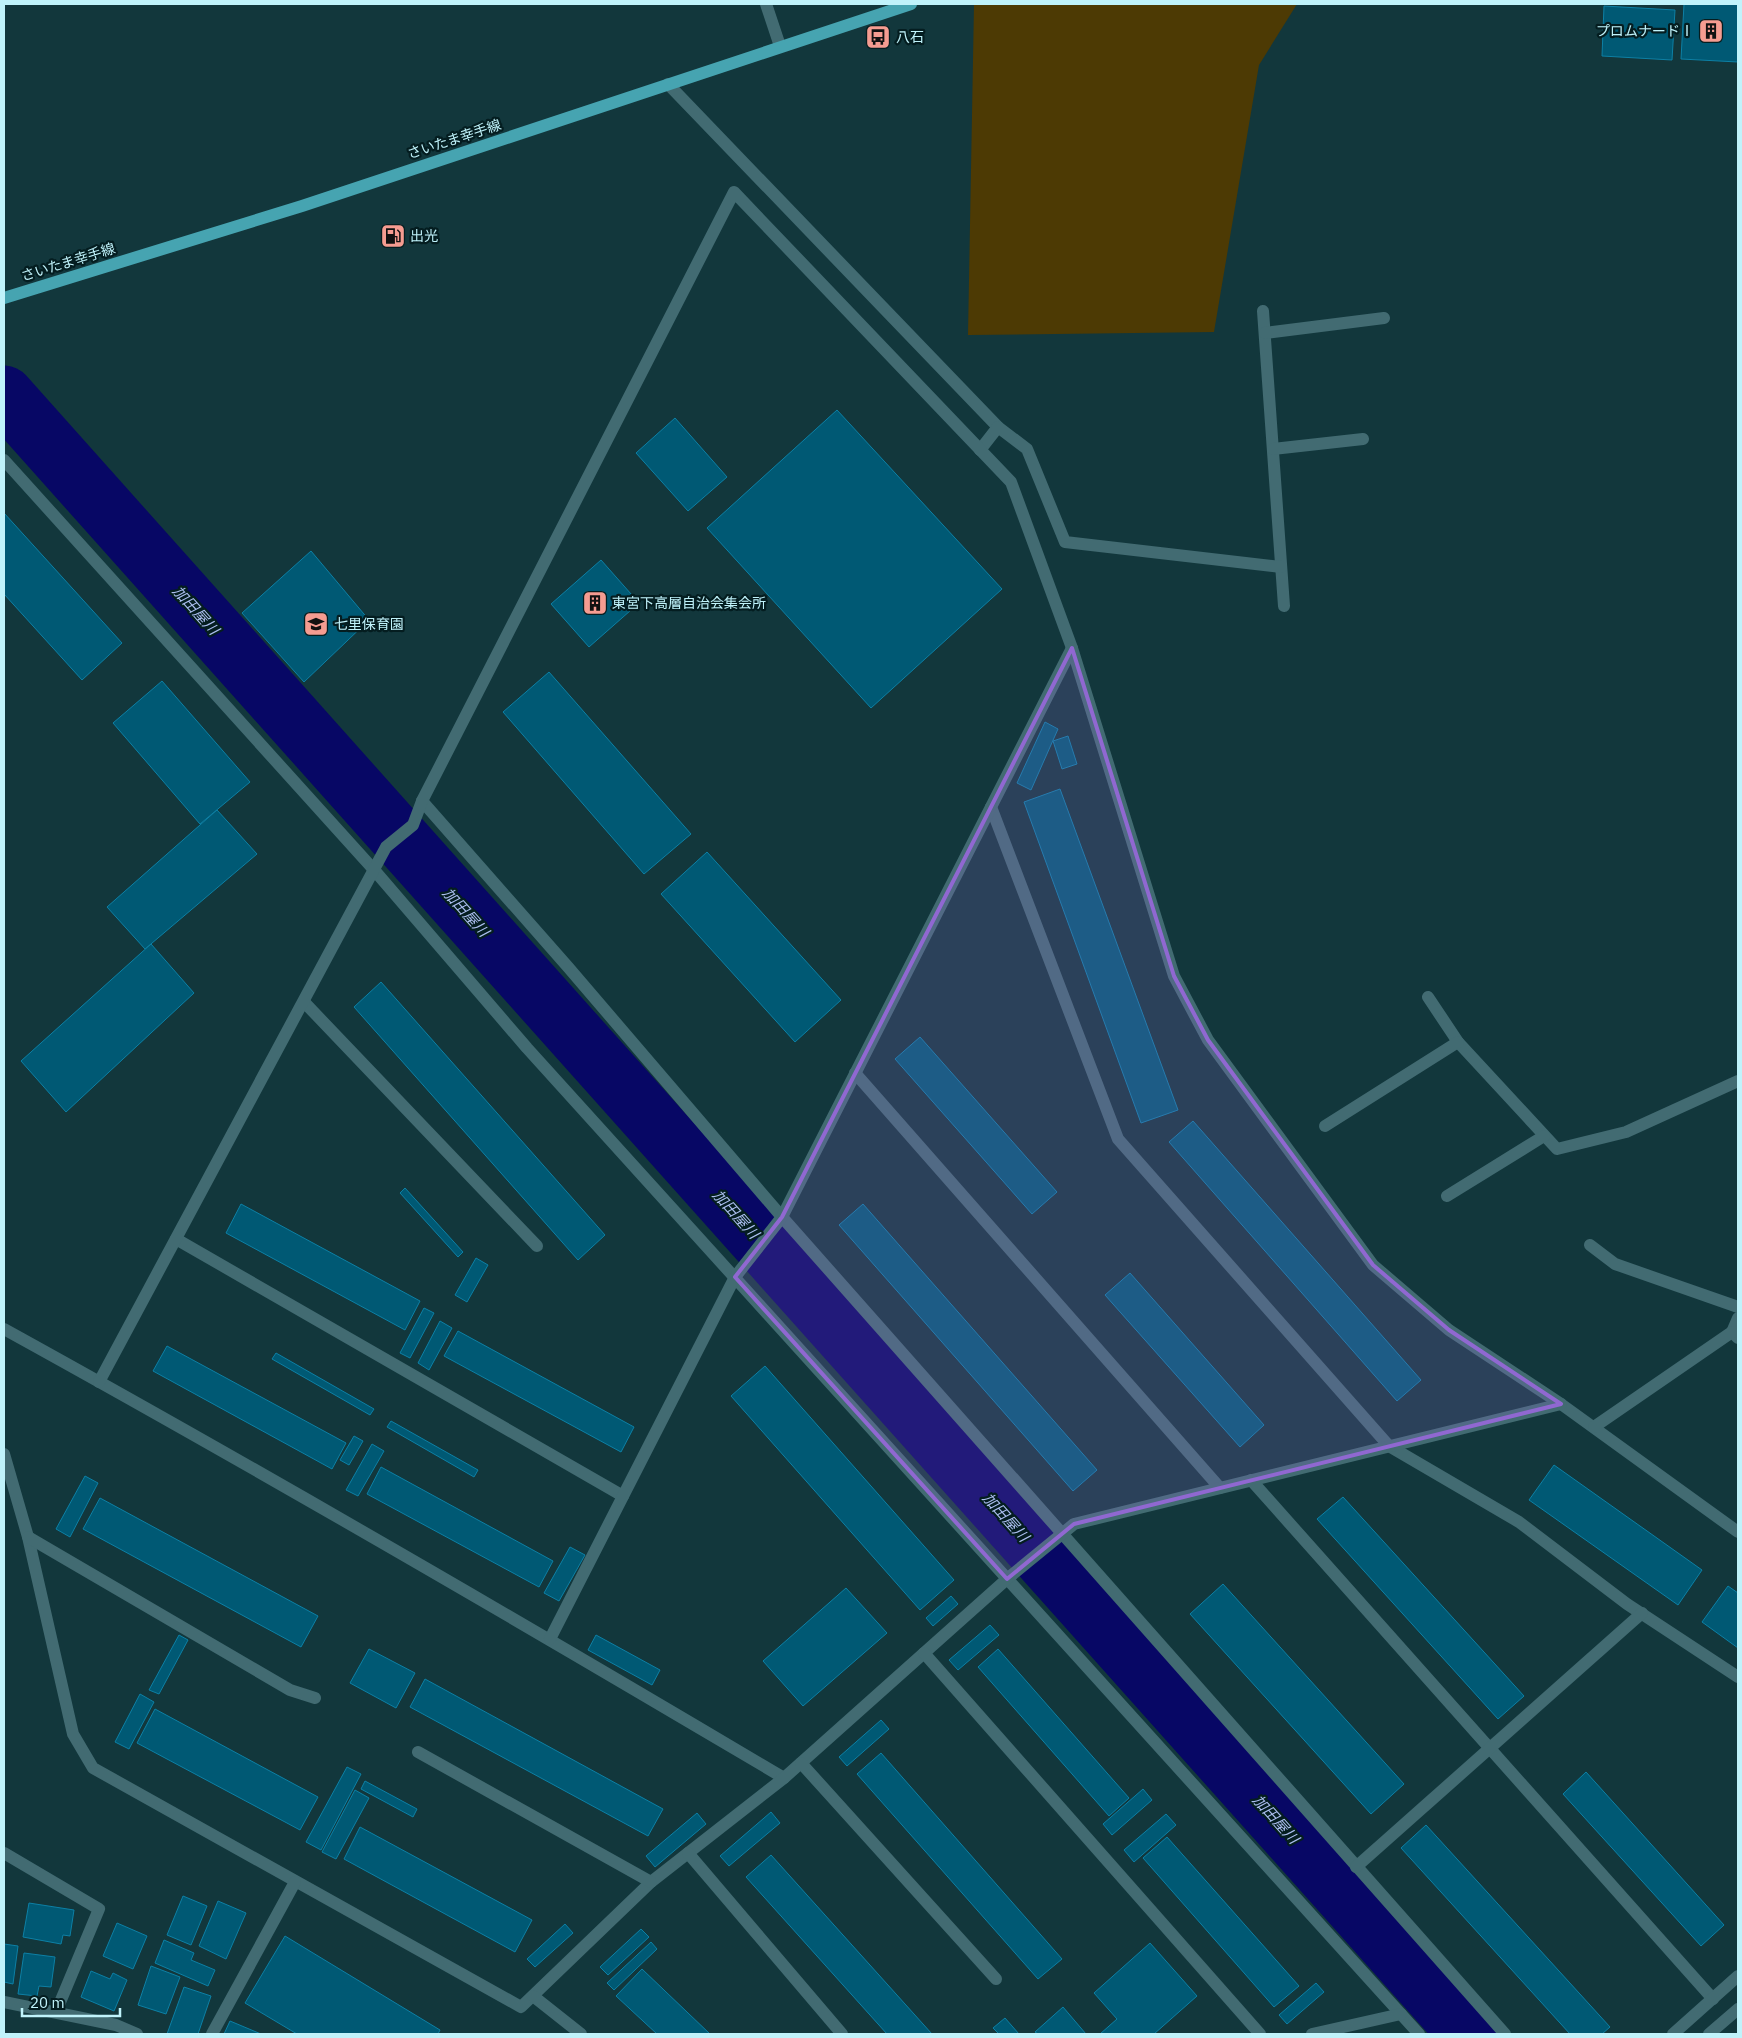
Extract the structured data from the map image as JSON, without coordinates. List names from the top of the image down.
{
  "streets": {
    "main road": ["さいたま幸手線"]
  },
  "water": ["加田屋川"],
  "places": {
    "building": ["プロムナードⅠ", "東宮下高層自治会集会所"],
    "bus stop": ["八石"],
    "fuel station": ["出光"],
    "school or university": ["七里保育園"]
  },
  "scale_bar": "20 m"
}
